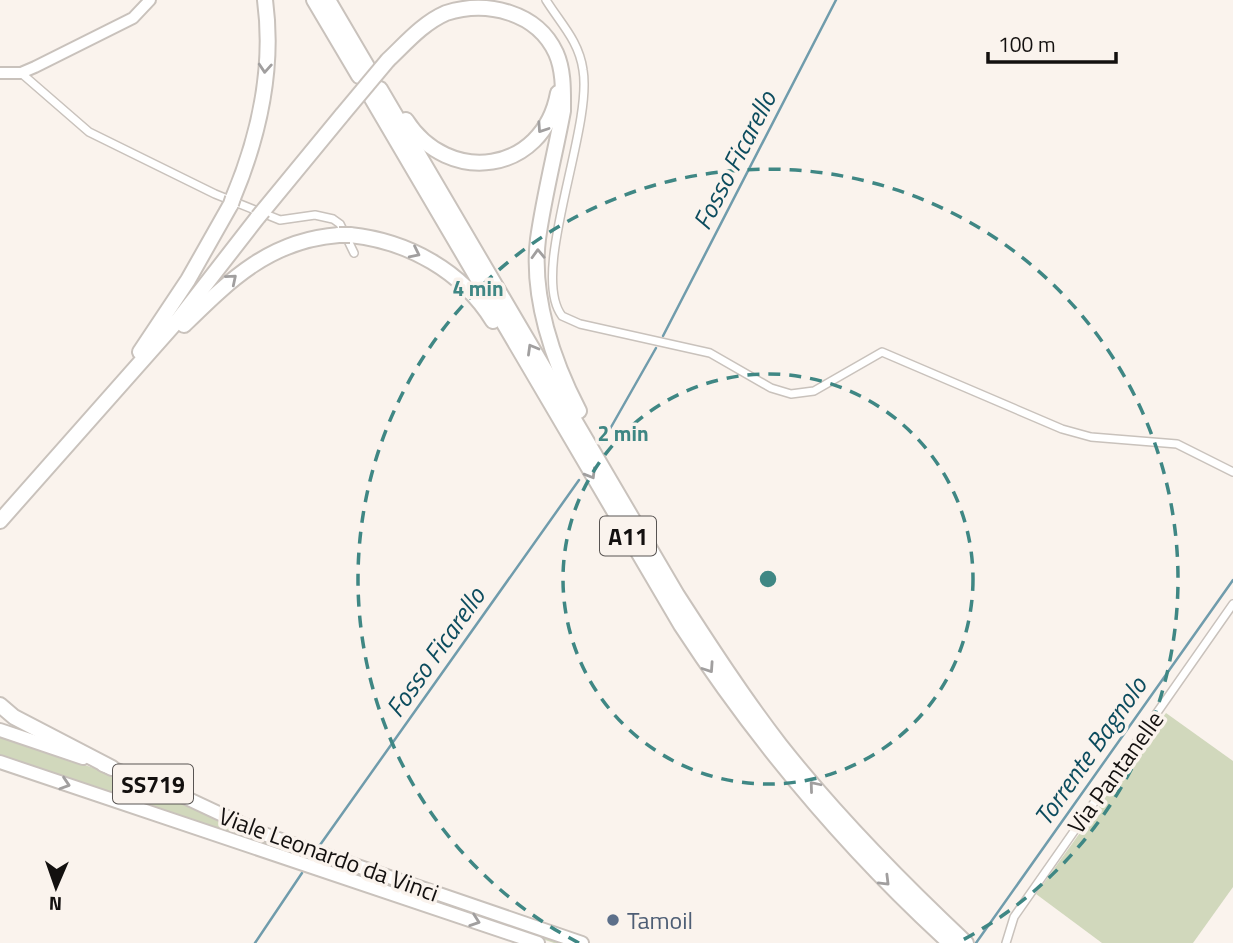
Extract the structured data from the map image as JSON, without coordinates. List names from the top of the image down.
{
  "streets": {
    "highway": ["A11"],
    "main road": ["SS719", "Viale Leonardo da Vinci"],
    "street": ["Via Pantanelle"]
  },
  "water": ["Fosso Ficarello", "Torrente Bagnolo"],
  "places": ["Tamoil"],
  "scale_bar": "100 m",
  "north": "bottom",
  "rings": ["4 min", "2 min"]
}
